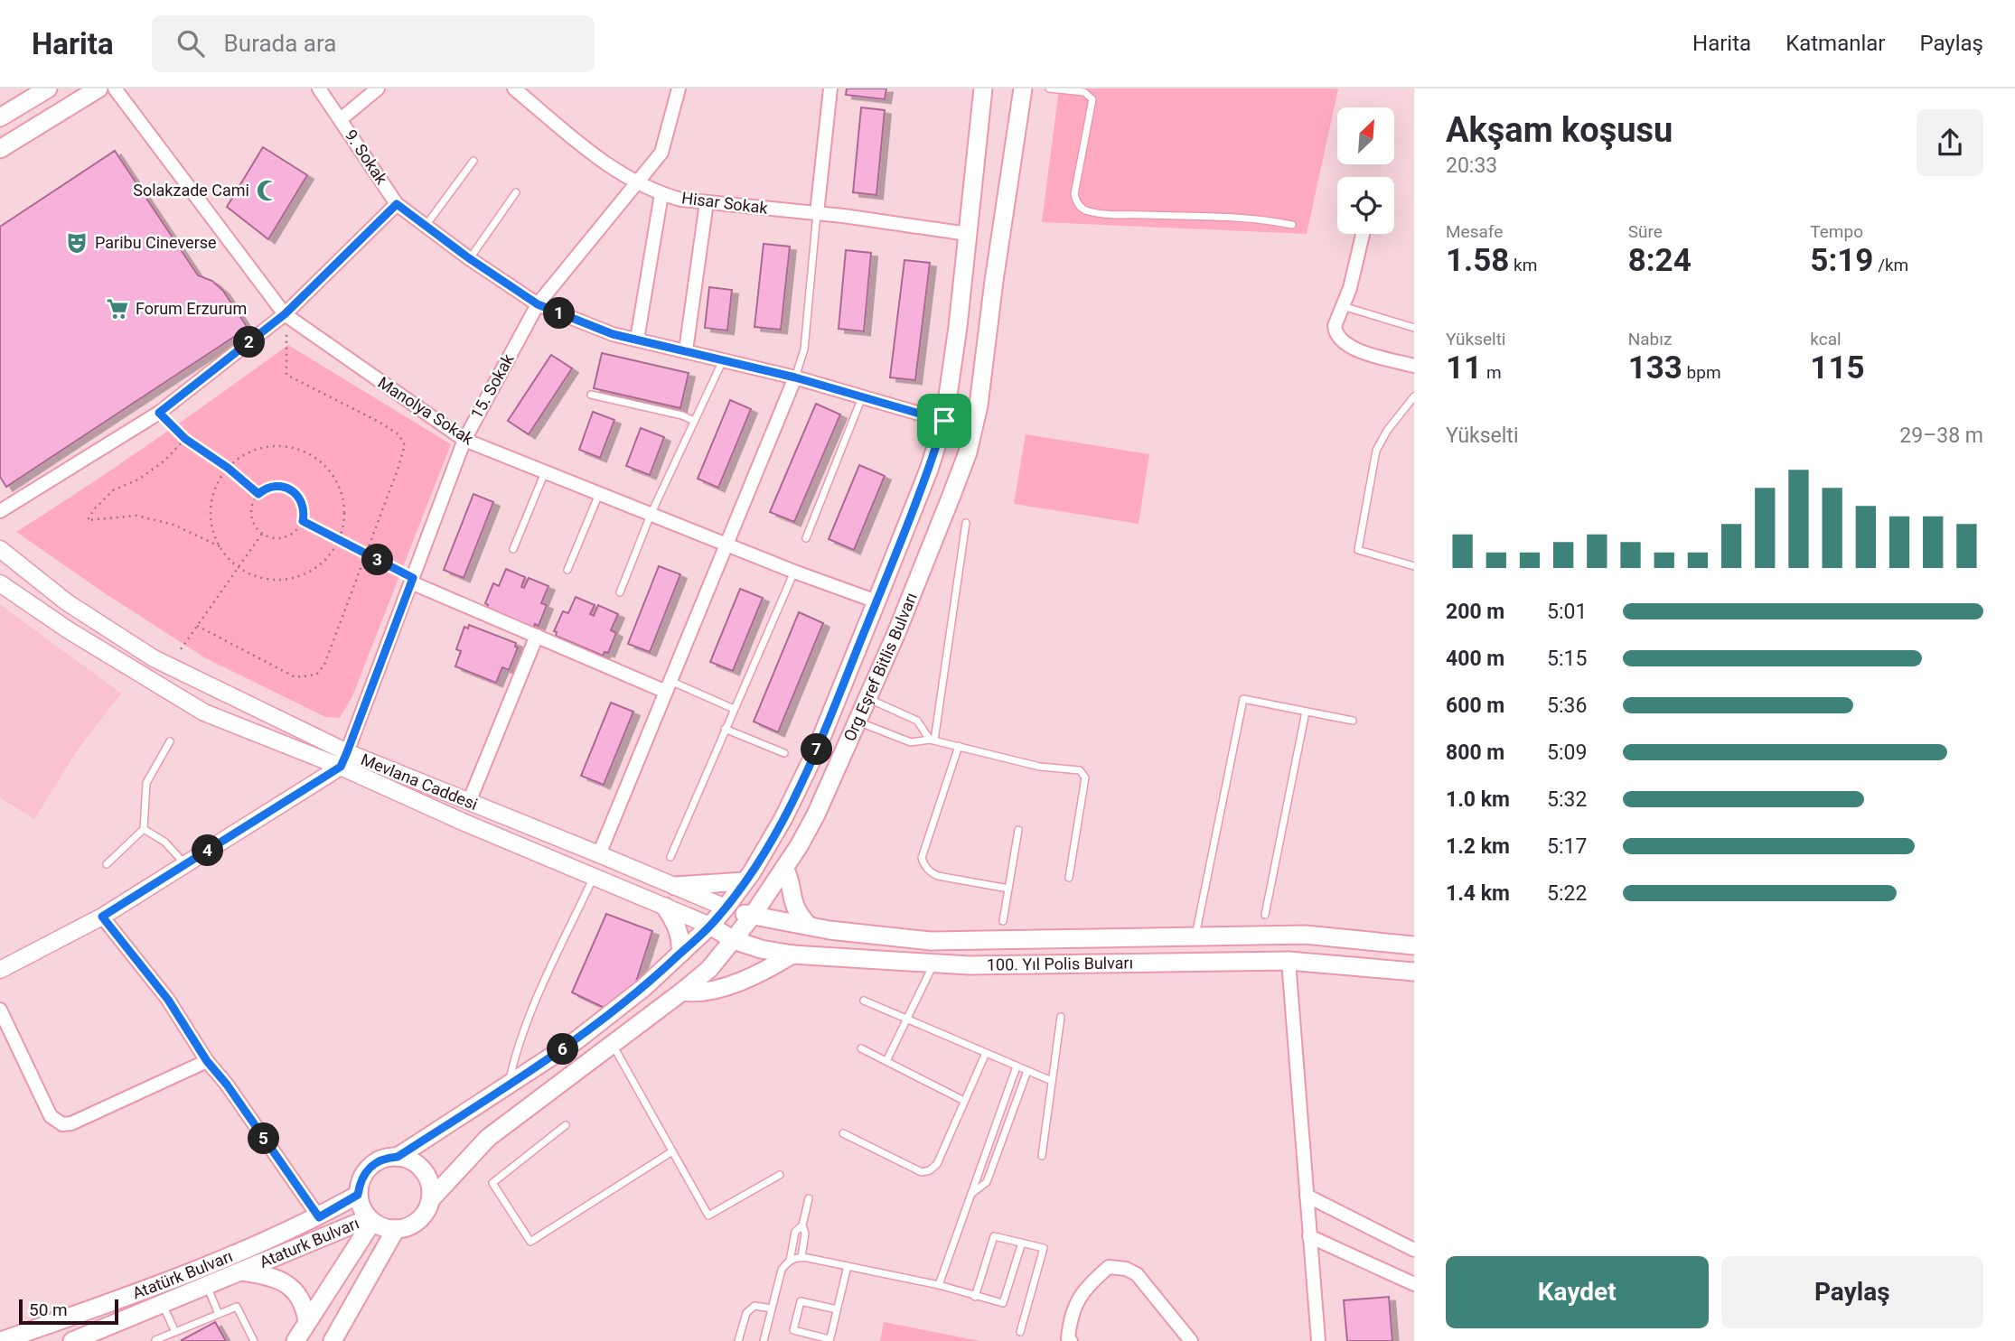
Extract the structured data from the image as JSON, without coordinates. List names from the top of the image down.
{
  "streets": {
    "main road": [
      "Org Eşref Bitlis Bulvarı",
      "100. Yıl Polis Bulvarı",
      "Ataturk Bulvarı",
      "Atatürk Bulvarı"
    ],
    "street": [
      "9. Sokak",
      "Hisar Sokak",
      "15. Sokak",
      "Manolya Sokak",
      "Mevlana Caddesi"
    ]
  },
  "crossings": [
    ["9. Sokak", "15. Sokak"],
    ["Hisar Sokak", "15. Sokak"],
    ["15. Sokak", "Manolya Sokak"],
    ["15. Sokak", "Mevlana Caddesi"],
    ["Org Eşref Bitlis Bulvarı", "100. Yıl Polis Bulvarı"],
    ["Org Eşref Bitlis Bulvarı", "Ataturk Bulvarı"],
    ["Org Eşref Bitlis Bulvarı", "Atatürk Bulvarı"],
    ["Mevlana Caddesi", "100. Yıl Polis Bulvarı"],
    ["Ataturk Bulvarı", "Atatürk Bulvarı"]
  ],
  "places": {
    "mosque": ["Solakzade Cami"],
    "theatre": ["Paribu Cineverse"],
    "supermarket": ["Forum Erzurum"]
  },
  "scale_bar": "50 m",
  "north": "top right",
  "page": {
    "header": "Harita",
    "search": "Burada ara",
    "nav": ["Harita", "Katmanlar", "Paylaş"],
    "heading": ["Akşam koşusu", "20:33"],
    "stats": [
      ["Mesafe", "1.58 km"],
      ["Süre", "8:24"],
      ["Tempo", "5:19 /km"],
      ["Yükselti", "11 m"],
      ["Nabız", "133 bpm"],
      ["kcal", "115"]
    ],
    "pins": [
      "1",
      "2",
      "3",
      "7",
      "4",
      "6",
      "5"
    ],
    "chart": ["Yükselti", "29–38 m"],
    "list": [
      {
        "name": "200 m",
        "note": "5:01"
      },
      {
        "name": "400 m",
        "note": "5:15"
      },
      {
        "name": "600 m",
        "note": "5:36"
      },
      {
        "name": "800 m",
        "note": "5:09"
      },
      {
        "name": "1.0 km",
        "note": "5:32"
      },
      {
        "name": "1.2 km",
        "note": "5:17"
      },
      {
        "name": "1.4 km",
        "note": "5:22"
      }
    ],
    "buttons": ["Kaydet", "Paylaş"],
    "scale": "50 m"
  }
}
